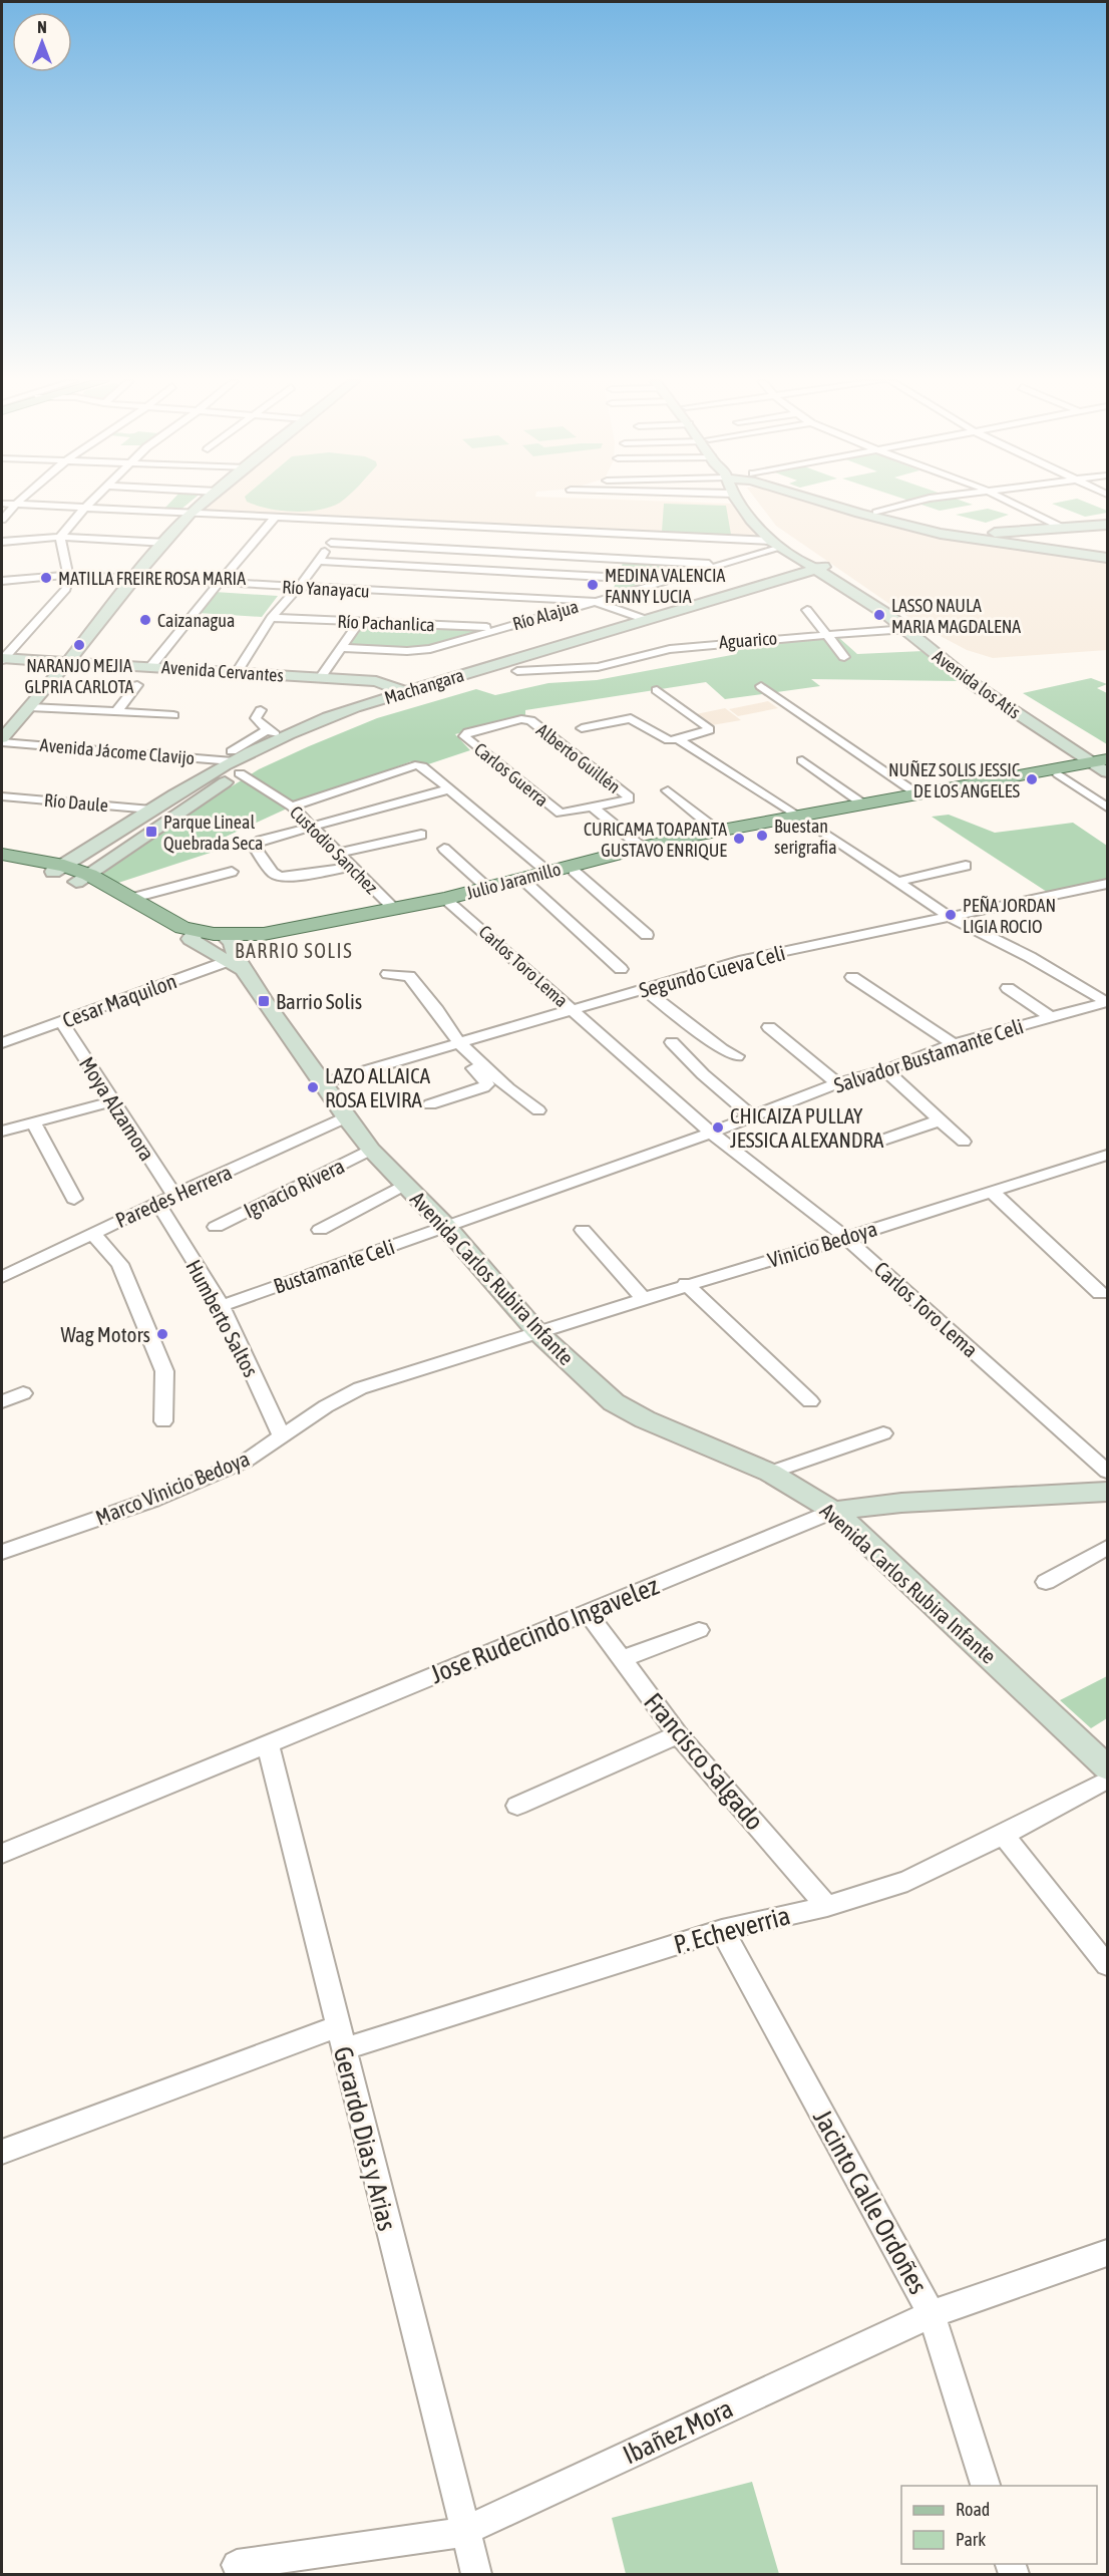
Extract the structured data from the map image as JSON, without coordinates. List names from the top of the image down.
{
  "streets": {
    "main road": ["Julio Jaramillo"],
    "street": [
      "Río Yanayacu",
      "Río Alajua",
      "Río Pachanlica",
      "Aguarico",
      "Avenida Cervantes",
      "Avenida los Atis",
      "Machangara",
      "Avenida Jácome Clavijo",
      "Alberto Guillén",
      "Carlos Guerra",
      "Río Daule",
      "Custodio Sanchez",
      "Carlos Toro Lema",
      "Segundo Cueva Celi",
      "Cesar Maquilon",
      "Salvador Bustamante Celi",
      "Moya Alzamora",
      "Ignacio Rivera",
      "Paredes Herrera",
      "Vinicio Bedoya",
      "Bustamante Celi",
      "Avenida Carlos Rubira Infante",
      "Humberto Saltos",
      "Marco Vinicio Bedoya",
      "Jose Rudecindo Ingavelez",
      "Francisco Salgado",
      "P. Echeverria",
      "Gerardo Dias y Arias",
      "Jacinto Calle Ordoñes",
      "Ibañez Mora"
    ]
  },
  "crossings": [
    ["Río Yanayacu", "Río Alajua"],
    ["Río Yanayacu", "Machangara"],
    ["Río Alajua", "Río Pachanlica"],
    ["Río Alajua", "Avenida los Atis"],
    ["Aguarico", "Avenida los Atis"],
    ["Aguarico", "Machangara"],
    ["Avenida Cervantes", "Machangara"],
    ["Avenida los Atis", "Machangara"],
    ["Avenida los Atis", "Julio Jaramillo"],
    ["Machangara", "Avenida Jácome Clavijo"],
    ["Machangara", "Río Daule"],
    ["Machangara", "Custodio Sanchez"],
    ["Machangara", "Julio Jaramillo"],
    ["Avenida Jácome Clavijo", "Custodio Sanchez"],
    ["Alberto Guillén", "Carlos Guerra"],
    ["Custodio Sanchez", "Julio Jaramillo"],
    ["Julio Jaramillo", "Carlos Toro Lema"],
    ["Julio Jaramillo", "Cesar Maquilon"],
    ["Julio Jaramillo", "Avenida Carlos Rubira Infante"],
    ["Carlos Toro Lema", "Segundo Cueva Celi"],
    ["Carlos Toro Lema", "Salvador Bustamante Celi"],
    ["Carlos Toro Lema", "Vinicio Bedoya"],
    ["Segundo Cueva Celi", "Avenida Carlos Rubira Infante"],
    ["Cesar Maquilon", "Moya Alzamora"],
    ["Cesar Maquilon", "Avenida Carlos Rubira Infante"],
    ["Salvador Bustamante Celi", "Bustamante Celi"],
    ["Salvador Bustamante Celi", "Avenida Carlos Rubira Infante"],
    ["Moya Alzamora", "Paredes Herrera"],
    ["Ignacio Rivera", "Avenida Carlos Rubira Infante"],
    ["Paredes Herrera", "Avenida Carlos Rubira Infante"],
    ["Paredes Herrera", "Humberto Saltos"],
    ["Vinicio Bedoya", "Avenida Carlos Rubira Infante"],
    ["Vinicio Bedoya", "Marco Vinicio Bedoya"],
    ["Bustamante Celi", "Avenida Carlos Rubira Infante"],
    ["Bustamante Celi", "Humberto Saltos"],
    ["Avenida Carlos Rubira Infante", "Marco Vinicio Bedoya"],
    ["Avenida Carlos Rubira Infante", "Jose Rudecindo Ingavelez"],
    ["Humberto Saltos", "Marco Vinicio Bedoya"],
    ["Jose Rudecindo Ingavelez", "Francisco Salgado"],
    ["Jose Rudecindo Ingavelez", "Gerardo Dias y Arias"],
    ["Francisco Salgado", "P. Echeverria"],
    ["P. Echeverria", "Gerardo Dias y Arias"],
    ["P. Echeverria", "Jacinto Calle Ordoñes"],
    ["Gerardo Dias y Arias", "Ibañez Mora"],
    ["Jacinto Calle Ordoñes", "Ibañez Mora"]
  ],
  "districts": ["BARRIO SOLIS"],
  "places": {
    "other": [
      "MATILLA FREIRE ROSA MARIA",
      "MEDINA VALENCIA FANNY LUCIA",
      "LASSO NAULA MARIA MAGDALENA",
      "Caizanagua",
      "NARANJO MEJIA GLPRIA CARLOTA",
      "NUÑEZ SOLIS JESSIC DE LOS ANGELES",
      "Buestan serigrafia",
      "CURICAMA TOAPANTA GUSTAVO ENRIQUE",
      "PEÑA JORDAN LIGIA ROCIO",
      "LAZO ALLAICA ROSA ELVIRA",
      "CHICAIZA PULLAY JESSICA ALEXANDRA",
      "Wag Motors"
    ],
    "transit": ["Parque Lineal Quebrada Seca", "Barrio Solis"]
  },
  "legend": ["Road", "Park"],
  "north": "top"
}
